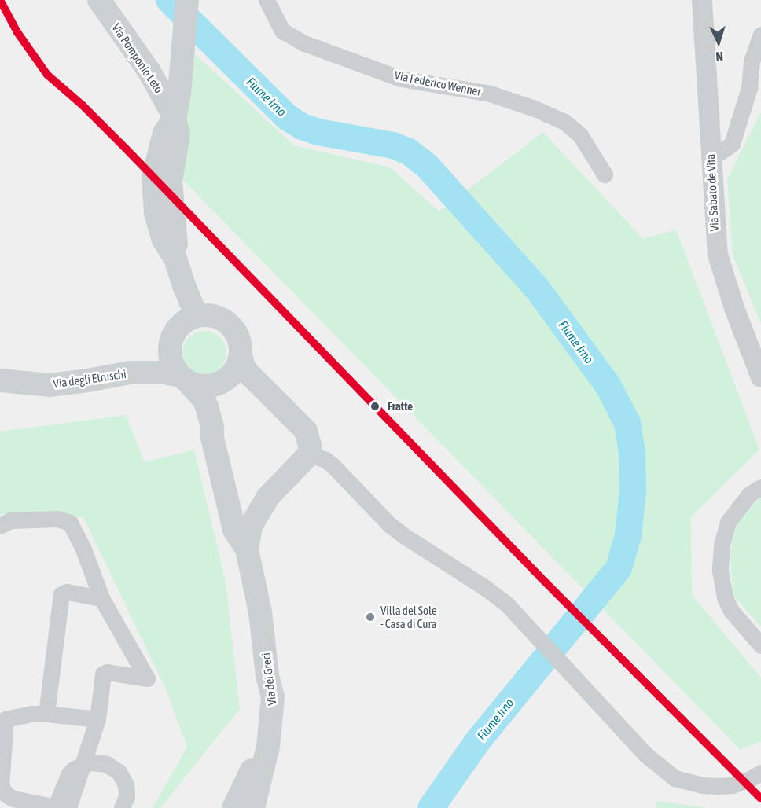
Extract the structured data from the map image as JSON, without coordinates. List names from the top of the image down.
{
  "streets": {
    "main road": ["Via Pomponio Leto", "Via degli Etruschi", "Via dei Greci"],
    "street": ["Via Federico Wenner", "Via Sabato de Vita"]
  },
  "crossings": [
    ["Via degli Etruschi", "Via dei Greci"]
  ],
  "water": ["Fiume Irno"],
  "places": ["Fratte", "Villa del Sole - Casa di Cura"],
  "north": "bottom"
}
